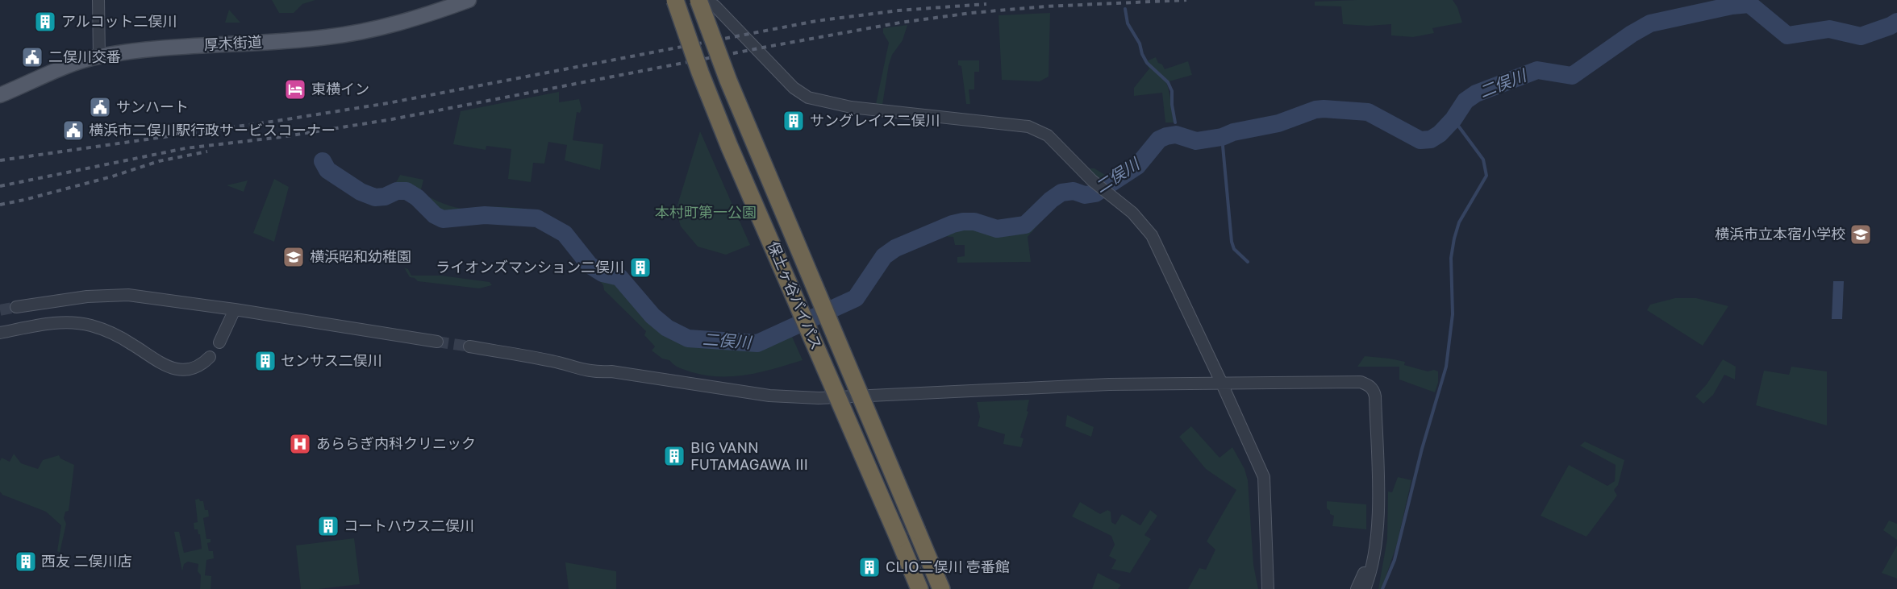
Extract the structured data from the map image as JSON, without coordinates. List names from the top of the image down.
{
  "streets": {
    "highway": ["保土ヶ谷バイパス"],
    "main road": ["厚木街道"]
  },
  "water": ["二俣川"],
  "parks": ["本村町第一公園"],
  "places": {
    "building": [
      "アルコット二俣川",
      "サングレイス二俣川",
      "ライオンズマンション二俣川",
      "センサス二俣川",
      "BIG VANN FUTAMAGAWA Ⅲ",
      "コートハウス二俣川",
      "西友 二俣川店",
      "CLIO二俣川 壱番館"
    ],
    "public building": ["二俣川交番", "サンハート", "横浜市二俣川駅行政サービスコーナー"],
    "hotel": ["東横イン"],
    "school or university": ["横浜市立本宿小学校", "横浜昭和幼稚園"],
    "hospital": ["あららぎ内科クリニック"]
  }
}
